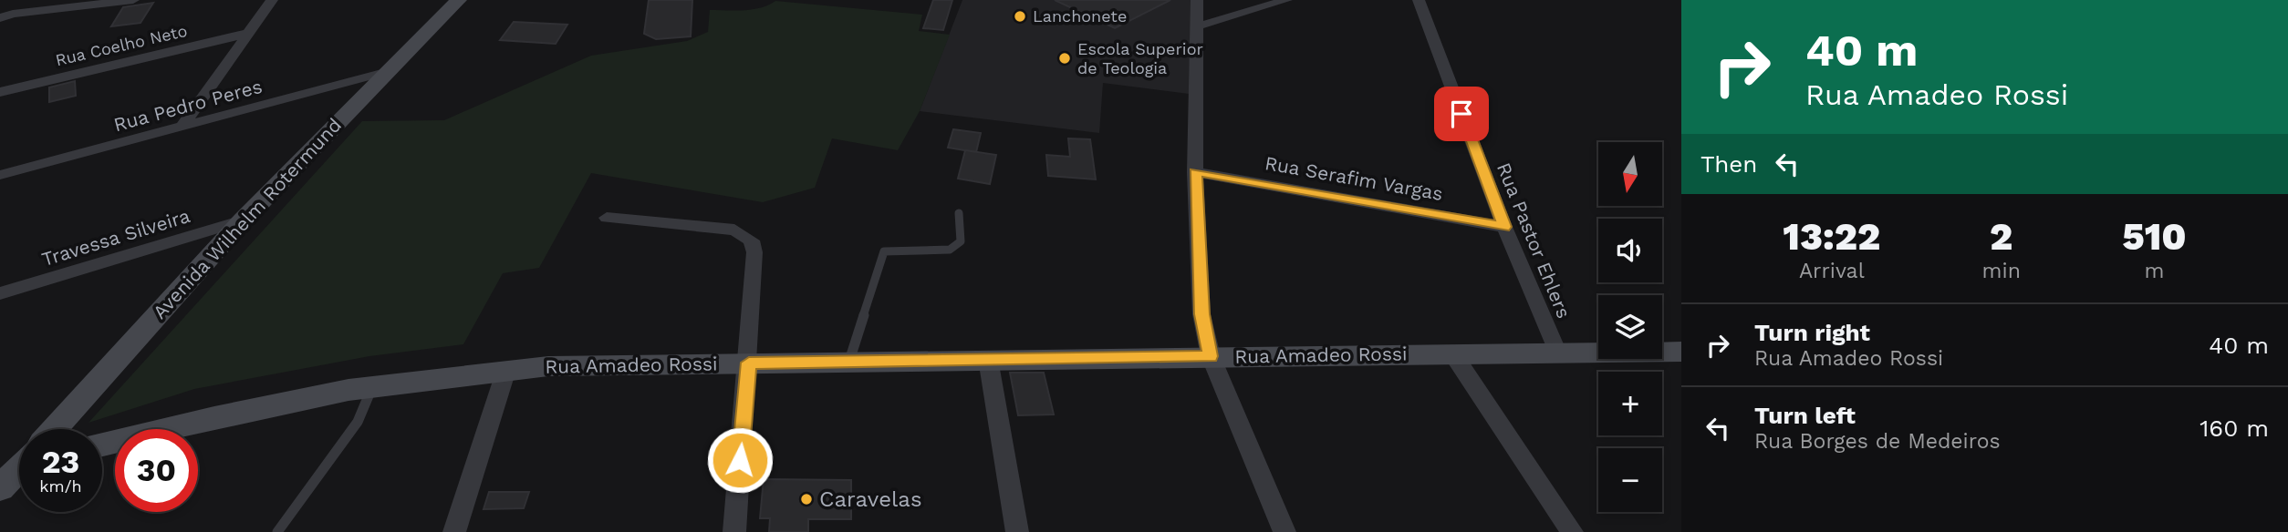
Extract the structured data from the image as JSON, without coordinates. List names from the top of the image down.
{
  "streets": {
    "street": [
      "Rua Coelho Neto",
      "Rua Pedro Peres",
      "Rua Serafim Vargas",
      "Avenida Wilhelm Rotermund",
      "Travessa Silveira",
      "Rua Pastor Ehlers",
      "Rua Amadeo Rossi"
    ]
  },
  "crossings": [
    ["Rua Pedro Peres", "Avenida Wilhelm Rotermund"],
    ["Rua Serafim Vargas", "Rua Pastor Ehlers"],
    ["Avenida Wilhelm Rotermund", "Travessa Silveira"],
    ["Rua Pastor Ehlers", "Rua Amadeo Rossi"]
  ],
  "places": ["Lanchonete", "Escola Superior de Teologia", "Caravelas"],
  "north": "bottom",
  "page": {
    "turn": ["40 m", "Rua Amadeo Rossi"],
    "then": "Then",
    "map_buttons": ["+", "−"],
    "eta": [
      "13:22",
      "Arrival",
      "2",
      "min",
      "510",
      "m"
    ],
    "list": [
      {
        "name": "Turn right",
        "note": "Rua Amadeo Rossi",
        "value": "40 m"
      },
      {
        "name": "Turn left",
        "note": "Rua Borges de Medeiros",
        "value": "160 m"
      }
    ],
    "speed": "23 km/h",
    "limit": "30"
  }
}
